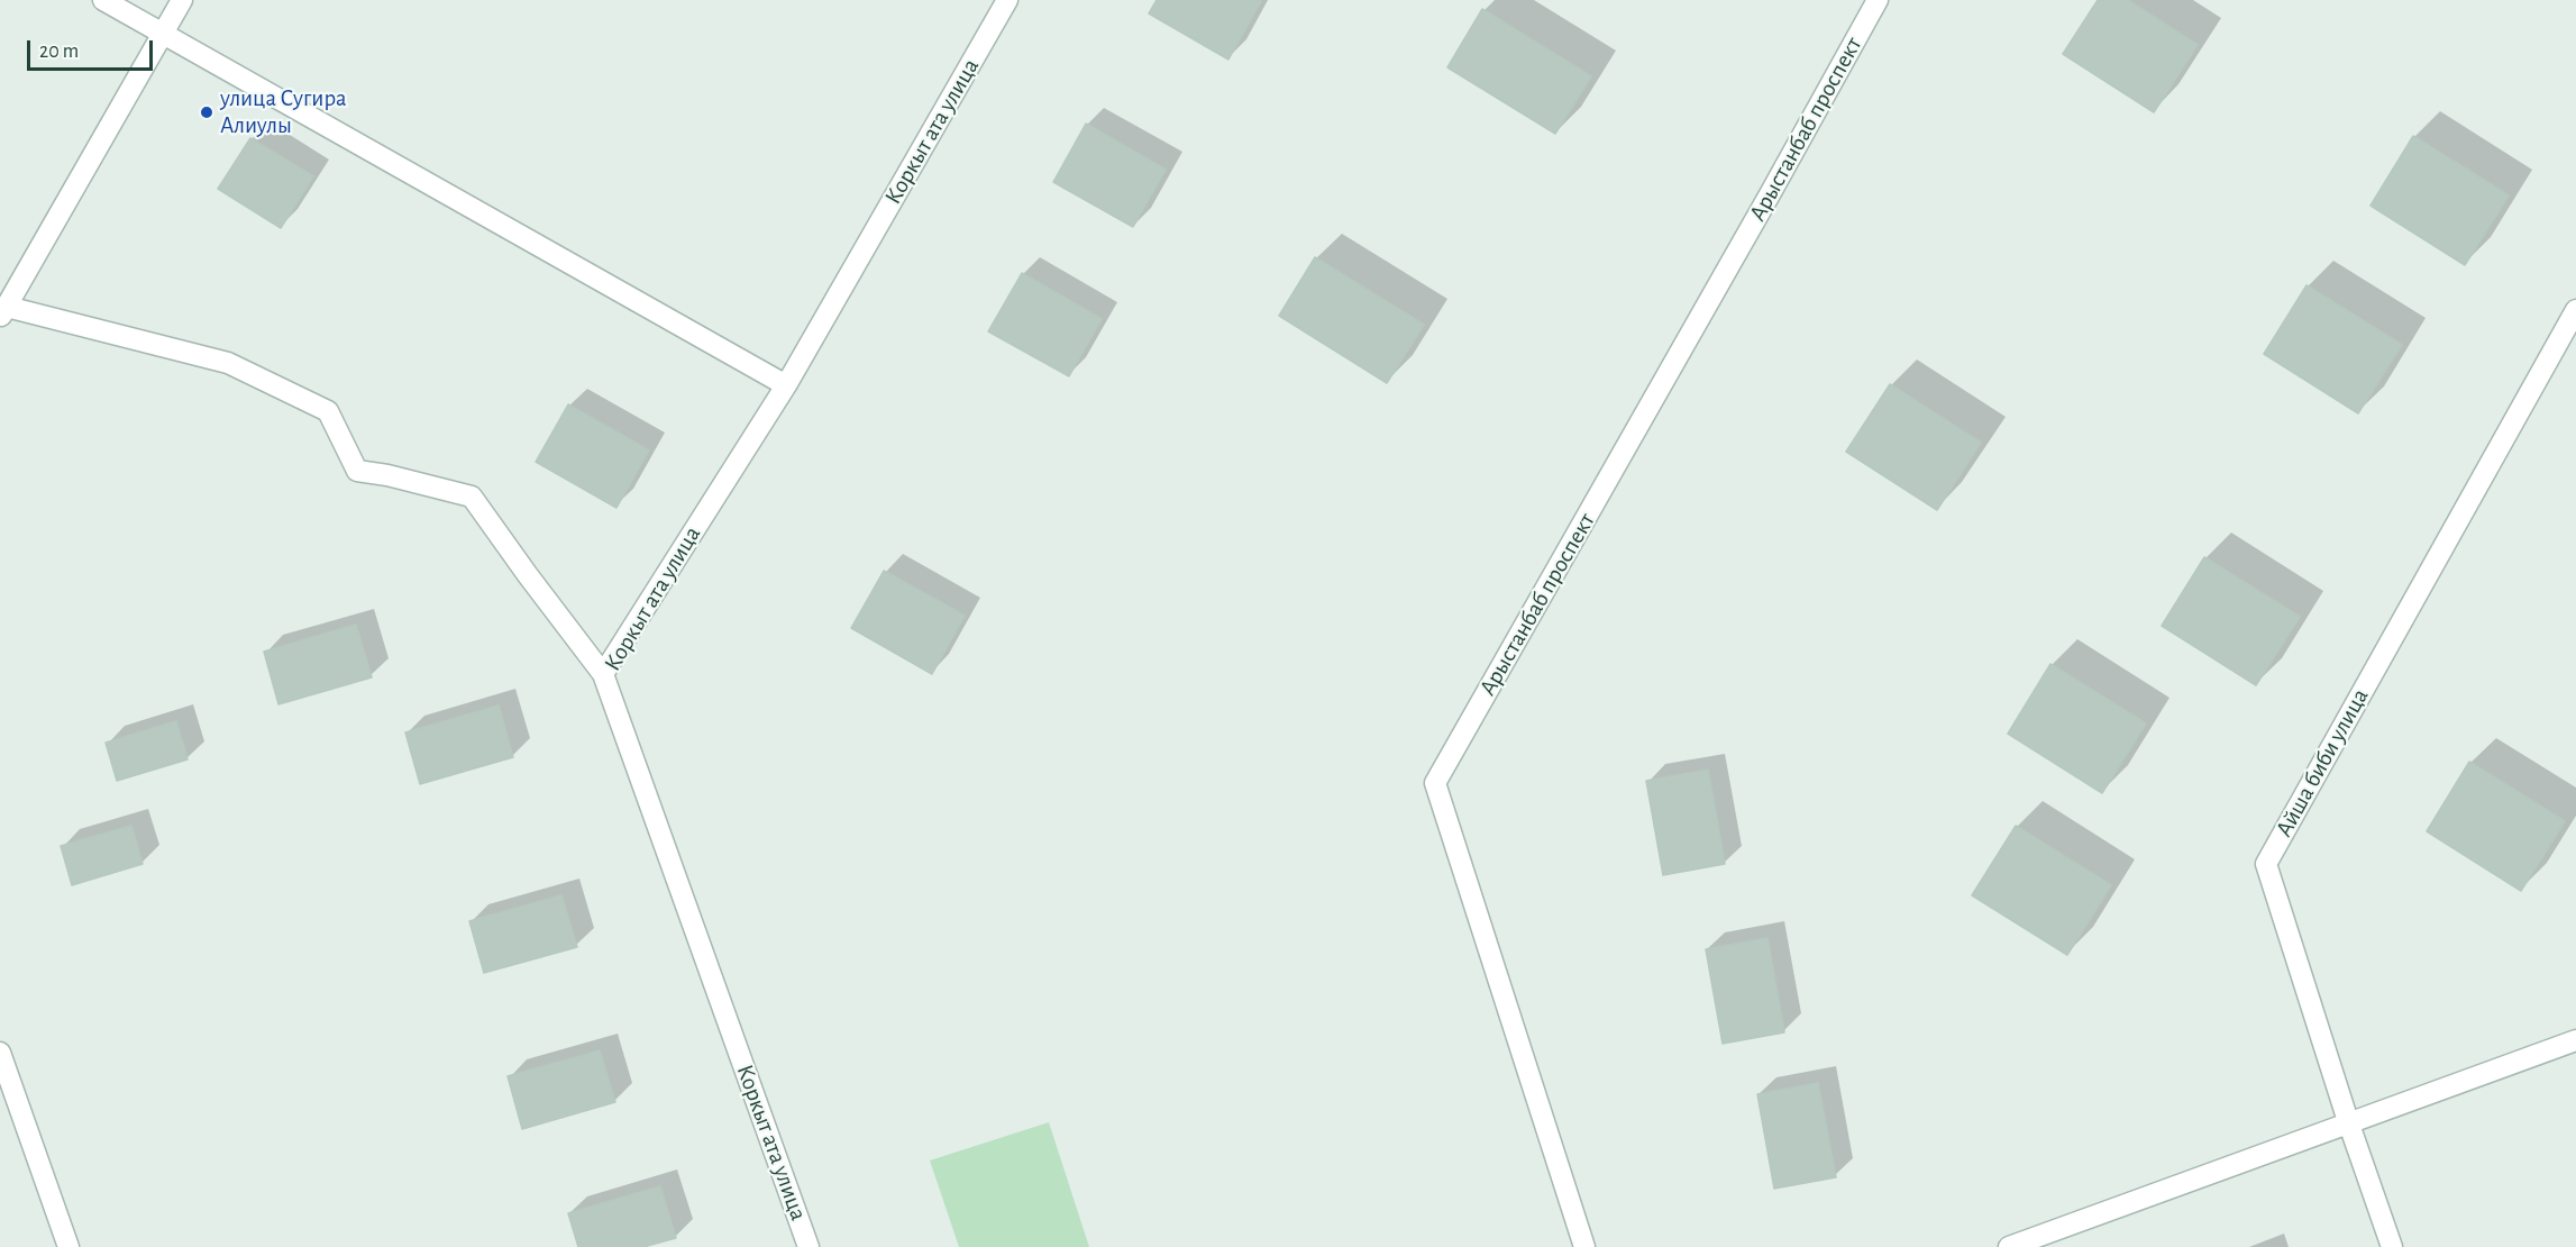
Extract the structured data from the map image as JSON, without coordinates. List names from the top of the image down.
{
  "streets": {
    "street": ["Арыстанбаб проспект", "Коркыт ата улица", "Айша биби улица"]
  },
  "places": ["улица Сугира Алиулы"],
  "scale_bar": "20 m"
}
